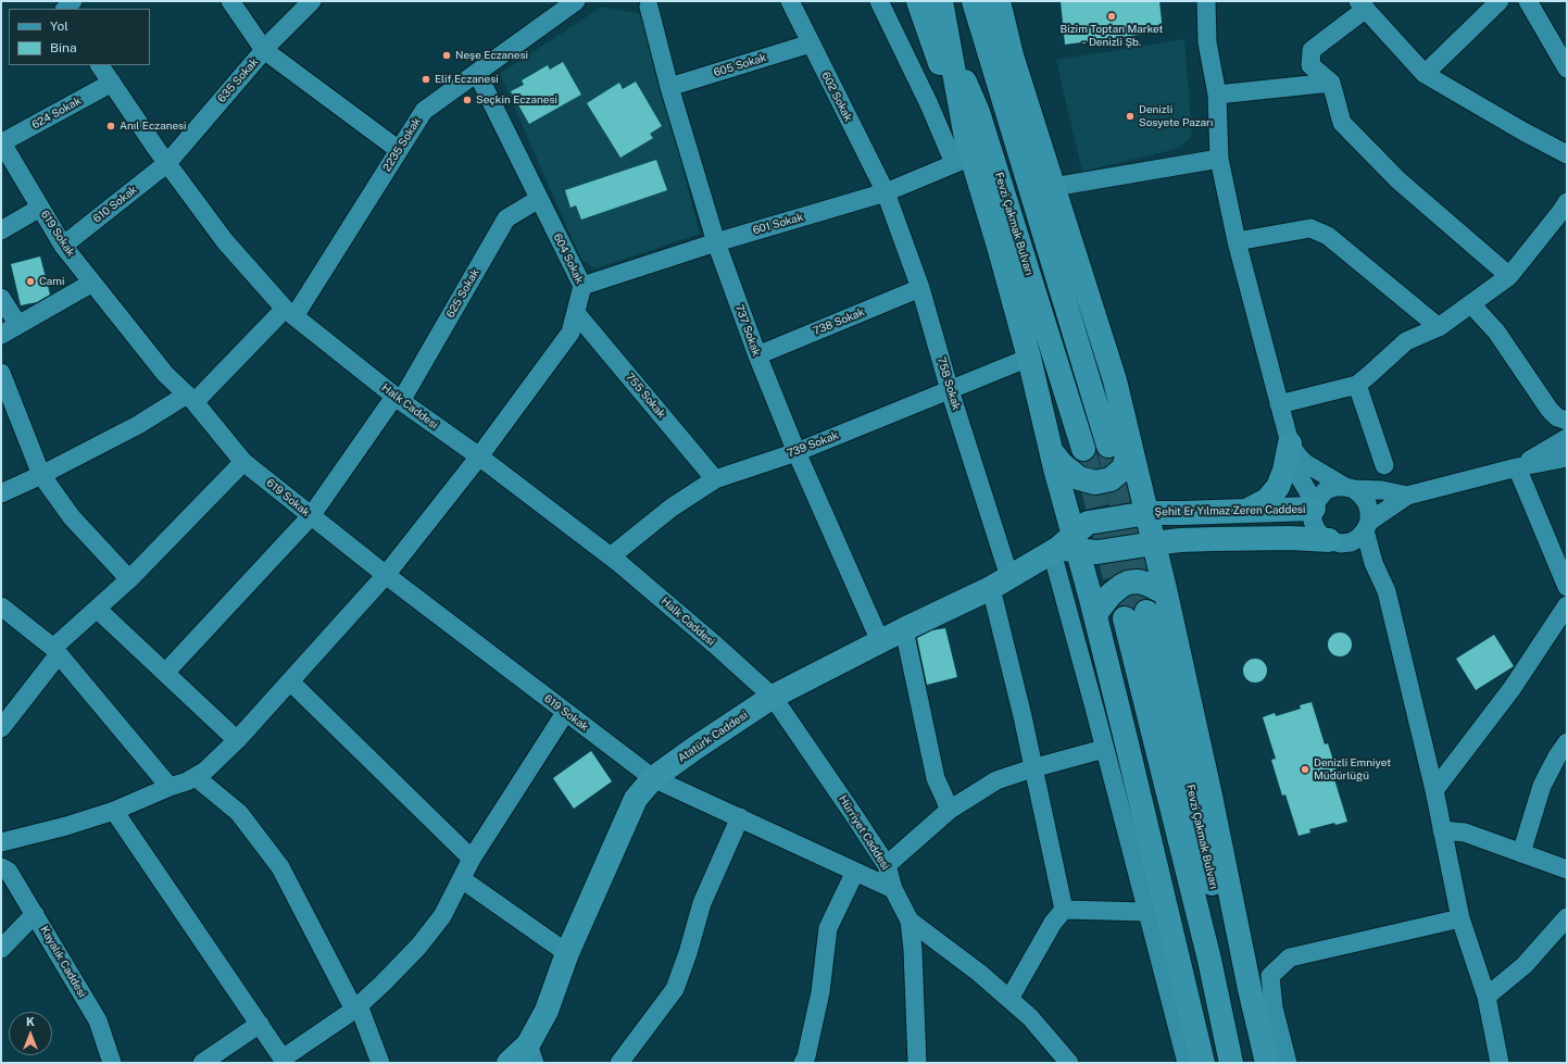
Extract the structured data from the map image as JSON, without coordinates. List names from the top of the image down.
{
  "streets": {
    "main road": ["Fevzi Çakmak Bulvarı", "Şehit Er Yılmaz Zeren Caddesi", "Atatürk Caddesi"],
    "street": [
      "605 Sokak",
      "635 Sokak",
      "602 Sokak",
      "624 Sokak",
      "2235 Sokak",
      "610 Sokak",
      "601 Sokak",
      "619 Sokak",
      "604 Sokak",
      "625 Sokak",
      "738 Sokak",
      "737 Sokak",
      "758 Sokak",
      "755 Sokak",
      "Halk Caddesi",
      "739 Sokak",
      "Hürriyet Caddesi",
      "Kayalık Caddesi"
    ]
  },
  "crossings": [
    ["605 Sokak", "602 Sokak"],
    ["605 Sokak", "737 Sokak"],
    ["635 Sokak", "610 Sokak"],
    ["635 Sokak", "Halk Caddesi"],
    ["602 Sokak", "601 Sokak"],
    ["602 Sokak", "758 Sokak"],
    ["624 Sokak", "619 Sokak"],
    ["624 Sokak", "Halk Caddesi"],
    ["2235 Sokak", "619 Sokak"],
    ["2235 Sokak", "604 Sokak"],
    ["2235 Sokak", "Halk Caddesi"],
    ["610 Sokak", "619 Sokak"],
    ["610 Sokak", "Halk Caddesi"],
    ["601 Sokak", "604 Sokak"],
    ["601 Sokak", "737 Sokak"],
    ["601 Sokak", "758 Sokak"],
    ["619 Sokak", "604 Sokak"],
    ["619 Sokak", "625 Sokak"],
    ["619 Sokak", "Atatürk Caddesi"],
    ["619 Sokak", "Hürriyet Caddesi"],
    ["604 Sokak", "625 Sokak"],
    ["604 Sokak", "755 Sokak"],
    ["604 Sokak", "Halk Caddesi"],
    ["625 Sokak", "Halk Caddesi"],
    ["738 Sokak", "737 Sokak"],
    ["738 Sokak", "758 Sokak"],
    ["737 Sokak", "739 Sokak"],
    ["737 Sokak", "Atatürk Caddesi"],
    ["758 Sokak", "739 Sokak"],
    ["758 Sokak", "Atatürk Caddesi"],
    ["755 Sokak", "739 Sokak"],
    ["Halk Caddesi", "739 Sokak"],
    ["Halk Caddesi", "Atatürk Caddesi"],
    ["Halk Caddesi", "Hürriyet Caddesi"],
    ["Şehit Er Yılmaz Zeren Caddesi", "Atatürk Caddesi"],
    ["Atatürk Caddesi", "Hürriyet Caddesi"]
  ],
  "places": [
    "Bizim Toptan Market - Denizli Şb.",
    "Neşe Eczanesi",
    "Elif Eczanesi",
    "Seçkin Eczanesi",
    "Denizli Sosyete Pazarı",
    "Anıl Eczanesi",
    "Cami",
    "Denizli Emniyet Müdürlüğü"
  ],
  "legend": ["Yol", "Bina"],
  "north": "top"
}
